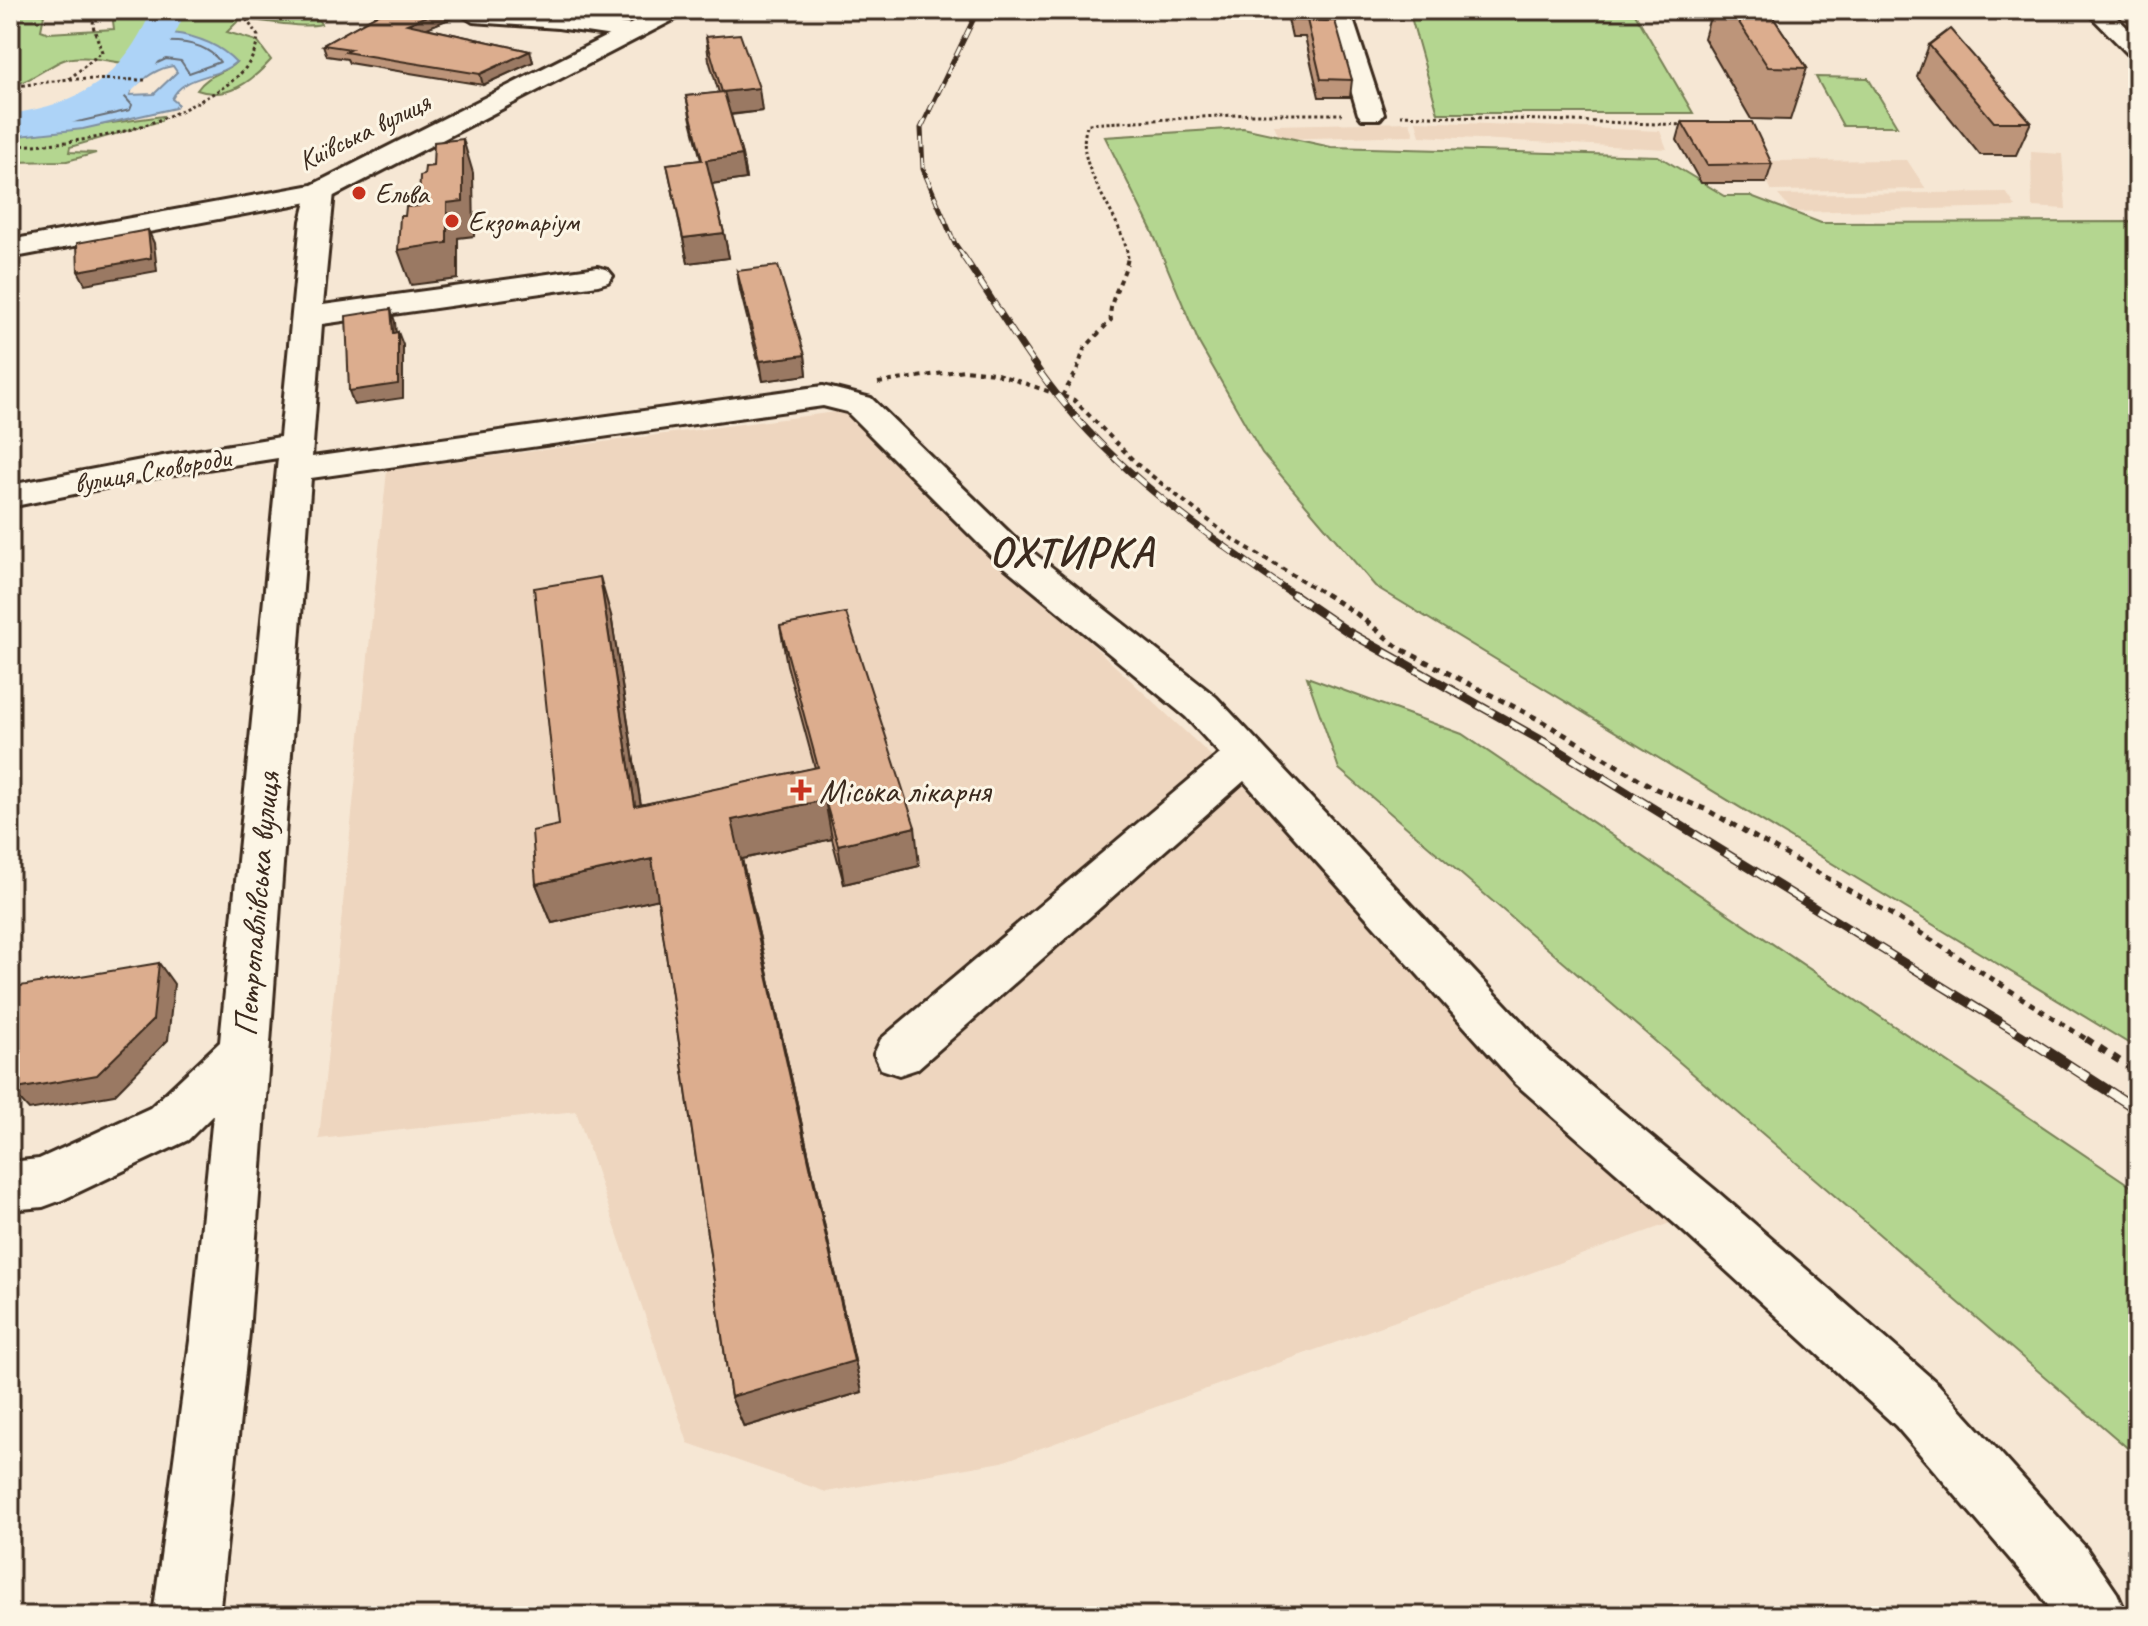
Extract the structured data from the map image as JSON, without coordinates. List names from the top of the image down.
{
  "streets": {
    "street": ["Київська вулиця", "вулиця Сковороди", "Петропавлівська вулиця"]
  },
  "crossings": [
    ["Київська вулиця", "Петропавлівська вулиця"],
    ["вулиця Сковороди", "Петропавлівська вулиця"]
  ],
  "districts": ["ОХТИРКА"],
  "places": {
    "other": ["Ельва", "Екзотаріум"],
    "health": ["Міська лікарня"]
  }
}
